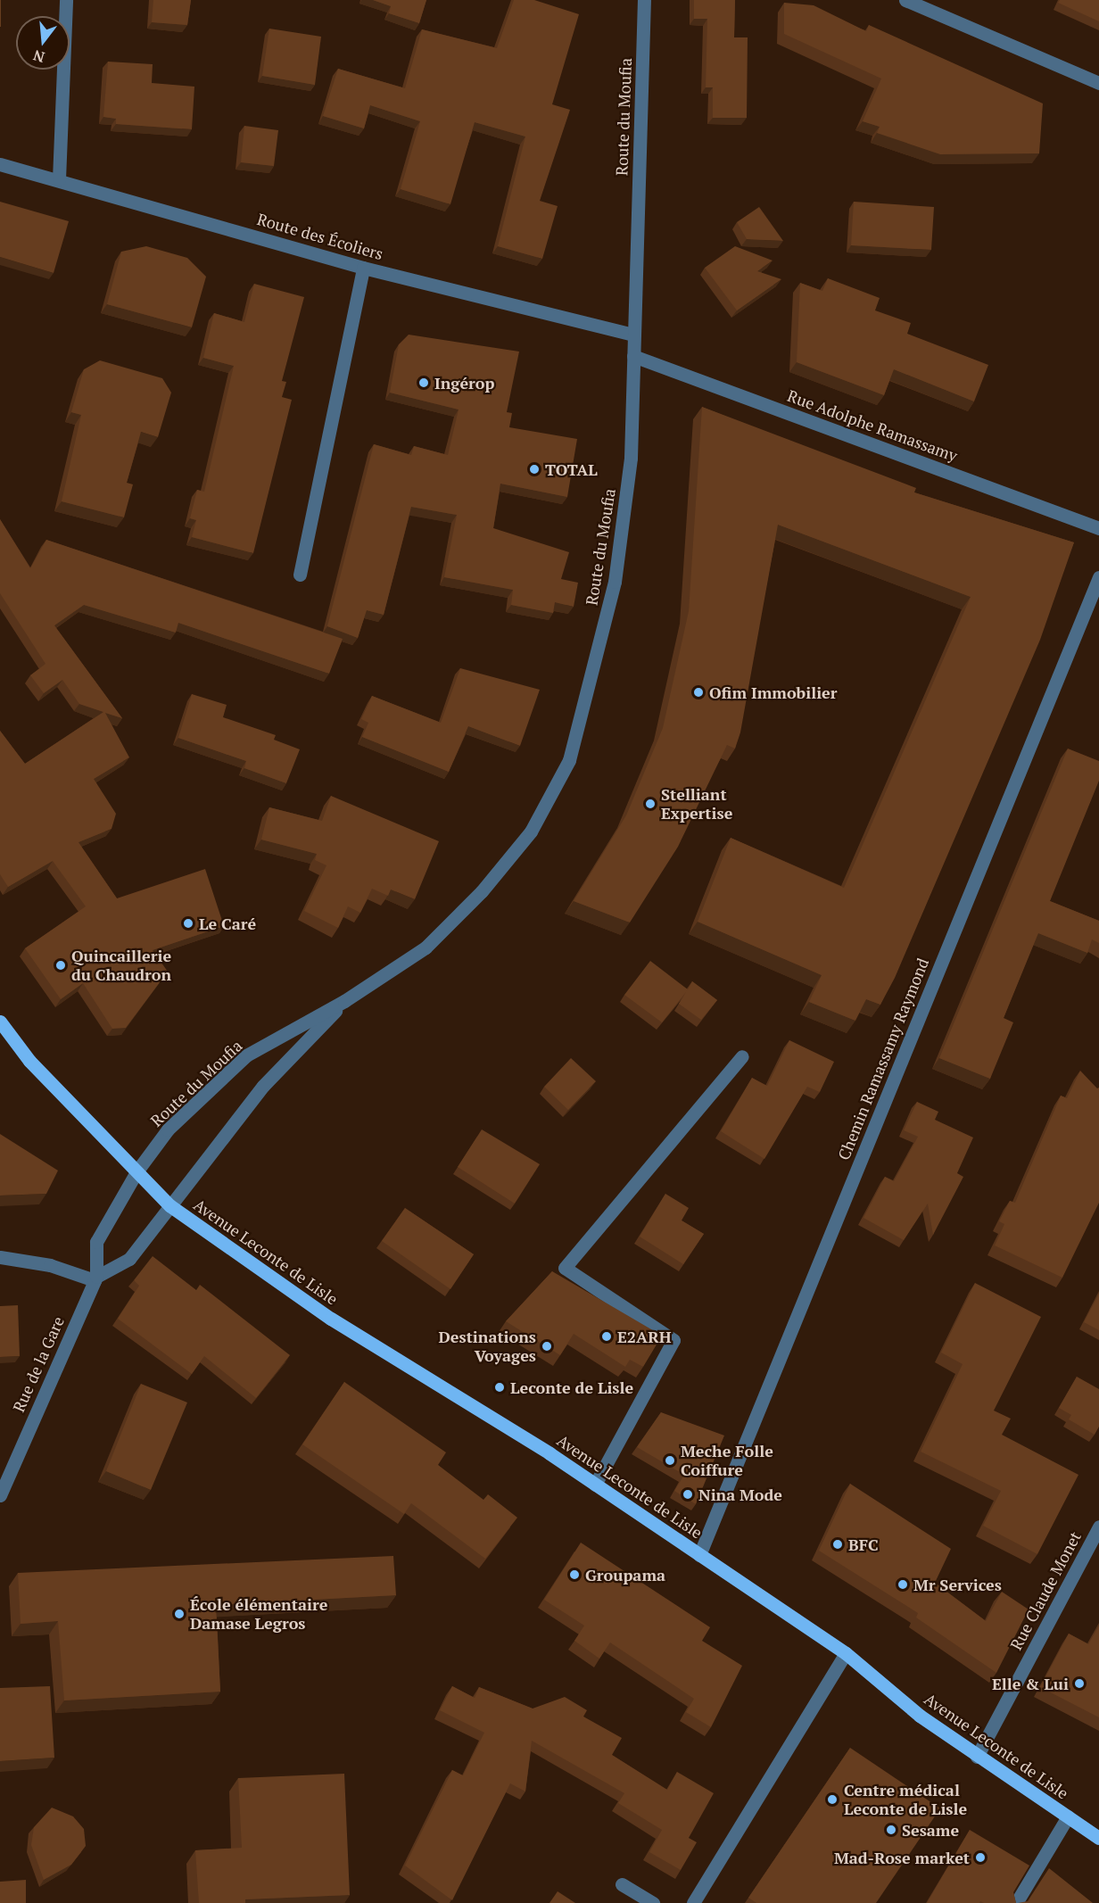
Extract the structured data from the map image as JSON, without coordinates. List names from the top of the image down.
{
  "streets": {
    "main road": ["Avenue Leconte de Lisle"],
    "street": [
      "Route du Moufia",
      "Route des Écoliers",
      "Rue Adolphe Ramassamy",
      "Chemin Ramassamy Raymond",
      "Rue de la Gare",
      "Rue Claude Monet"
    ]
  },
  "crossings": [
    ["Route du Moufia", "Route des Écoliers"],
    ["Route du Moufia", "Rue Adolphe Ramassamy"],
    ["Route du Moufia", "Avenue Leconte de Lisle"],
    ["Route du Moufia", "Rue de la Gare"],
    ["Chemin Ramassamy Raymond", "Avenue Leconte de Lisle"],
    ["Avenue Leconte de Lisle", "Rue de la Gare"],
    ["Avenue Leconte de Lisle", "Rue Claude Monet"]
  ],
  "places": [
    "Ingérop",
    "TOTAL",
    "Ofim Immobilier",
    "Stelliant Expertise",
    "Le Caré",
    "Quincaillerie du Chaudron",
    "E2ARH",
    "Destinations Voyages",
    "Leconte de Lisle",
    "Meche Folle Coiffure",
    "Nina Mode",
    "BFC",
    "Groupama",
    "Mr Services",
    "École élémentaire Damase Legros",
    "Elle & Lui",
    "Centre médical Leconte de Lisle",
    "Sesame",
    "Mad-Rose market"
  ],
  "north": "bottom"
}
